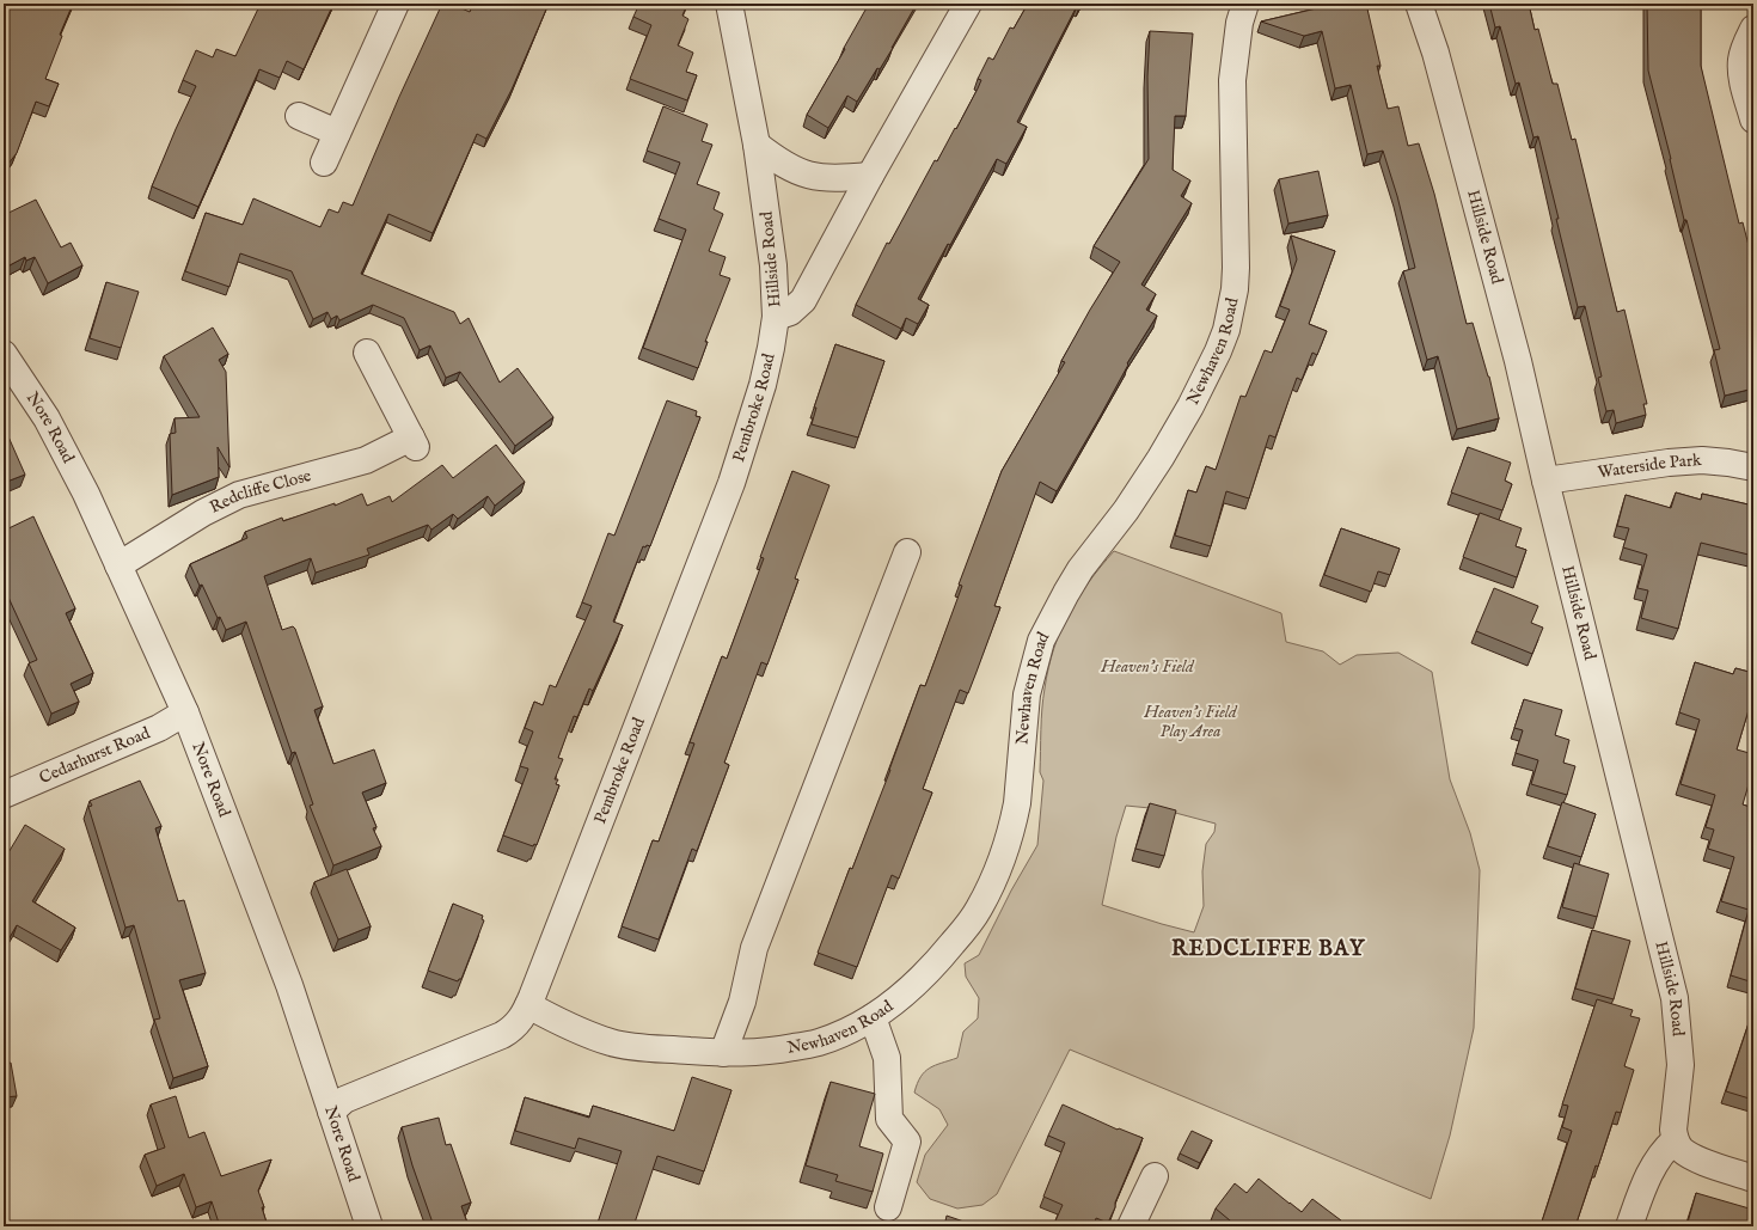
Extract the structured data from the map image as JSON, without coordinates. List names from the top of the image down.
{
  "streets": {
    "street": [
      "Hillside Road",
      "Newhaven Road",
      "Pembroke Road",
      "Nore Road",
      "Waterside Park",
      "Redcliffe Close",
      "Cedarhurst Road"
    ]
  },
  "crossings": [
    ["Hillside Road", "Pembroke Road"],
    ["Hillside Road", "Waterside Park"],
    ["Newhaven Road", "Pembroke Road"],
    ["Pembroke Road", "Nore Road"],
    ["Nore Road", "Redcliffe Close"],
    ["Nore Road", "Cedarhurst Road"]
  ],
  "districts": ["REDCLIFFE BAY"],
  "parks": ["Heaven's Field", "Heaven's Field Play Area"]
}
